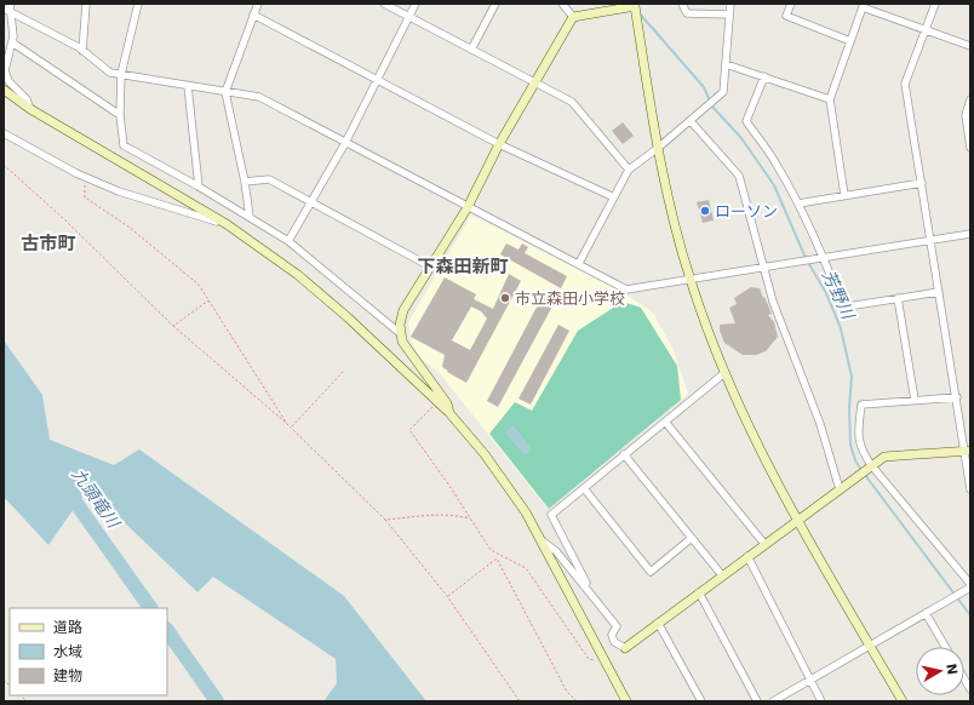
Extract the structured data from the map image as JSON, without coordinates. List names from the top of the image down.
{
  "districts": ["古市町", "下森田新町"],
  "water": ["芳野川", "九頭竜川"],
  "places": ["ローソン", "市立森田小学校"],
  "legend": ["道路", "水域", "建物"],
  "north": "right"
}
